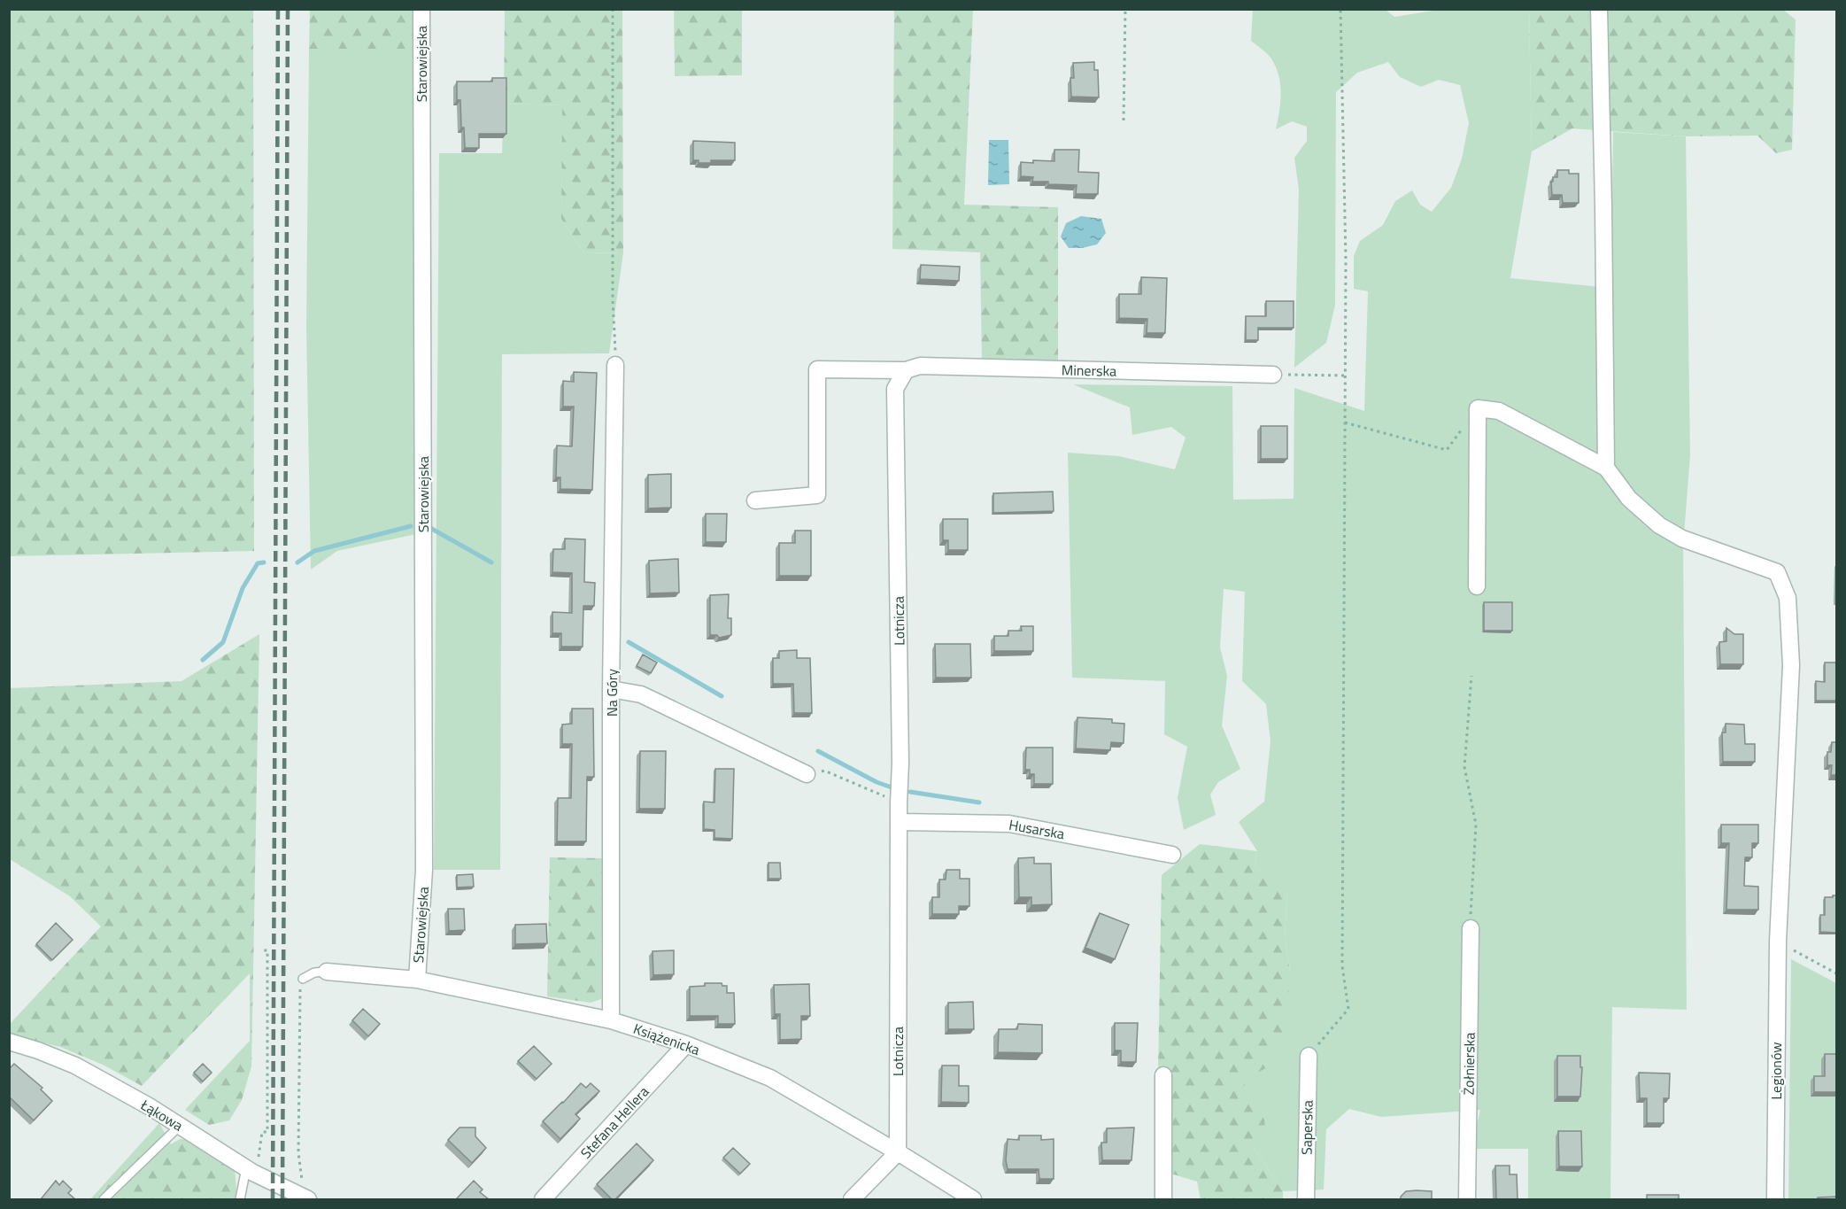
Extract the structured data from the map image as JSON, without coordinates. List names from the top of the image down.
{
  "streets": {
    "street": [
      "Starowiejska",
      "Minerska",
      "Lotnicza",
      "Na Góry",
      "Husarska",
      "Książenicka",
      "Żołnierska",
      "Legionów",
      "Łąkowa",
      "Stefana Hellera",
      "Saperska"
    ]
  },
  "crossings": [
    ["Starowiejska", "Książenicka"],
    ["Minerska", "Lotnicza"],
    ["Lotnicza", "Husarska"],
    ["Lotnicza", "Książenicka"],
    ["Na Góry", "Książenicka"],
    ["Książenicka", "Stefana Hellera"]
  ]
}
